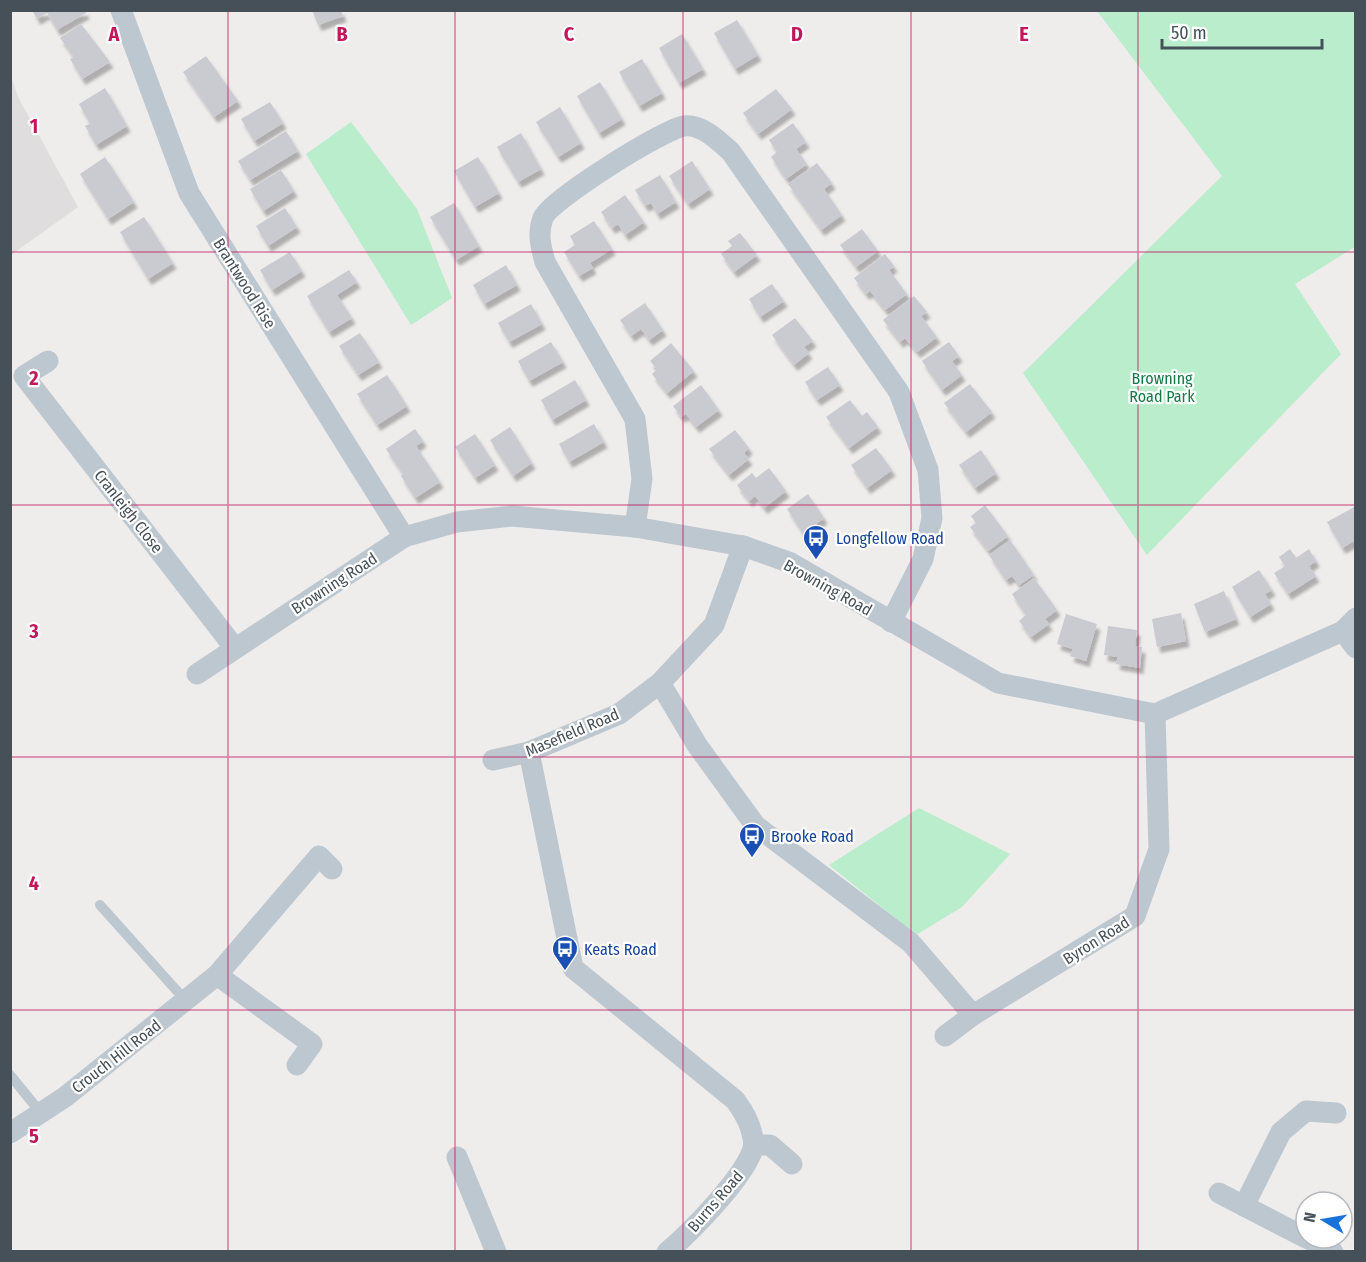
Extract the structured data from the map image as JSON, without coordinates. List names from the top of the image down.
{
  "streets": {
    "street": [
      "Brantwood Rise",
      "Cranleigh Close",
      "Browning Road",
      "Masefield Road",
      "Byron Road",
      "Crouch Hill Road",
      "Burns Road"
    ]
  },
  "crossings": [
    ["Brantwood Rise", "Browning Road"],
    ["Cranleigh Close", "Browning Road"],
    ["Browning Road", "Masefield Road"],
    ["Browning Road", "Byron Road"]
  ],
  "parks": ["Browning Road Park"],
  "places": {
    "bus stop": ["Longfellow Road", "Brooke Road", "Keats Road"]
  },
  "scale_bar": "50 m",
  "north": "left",
  "grid": {
    "columns": [
      "A",
      "B",
      "C",
      "D",
      "E"
    ],
    "rows": [
      "1",
      "2",
      "3",
      "4",
      "5"
    ]
  }
}
